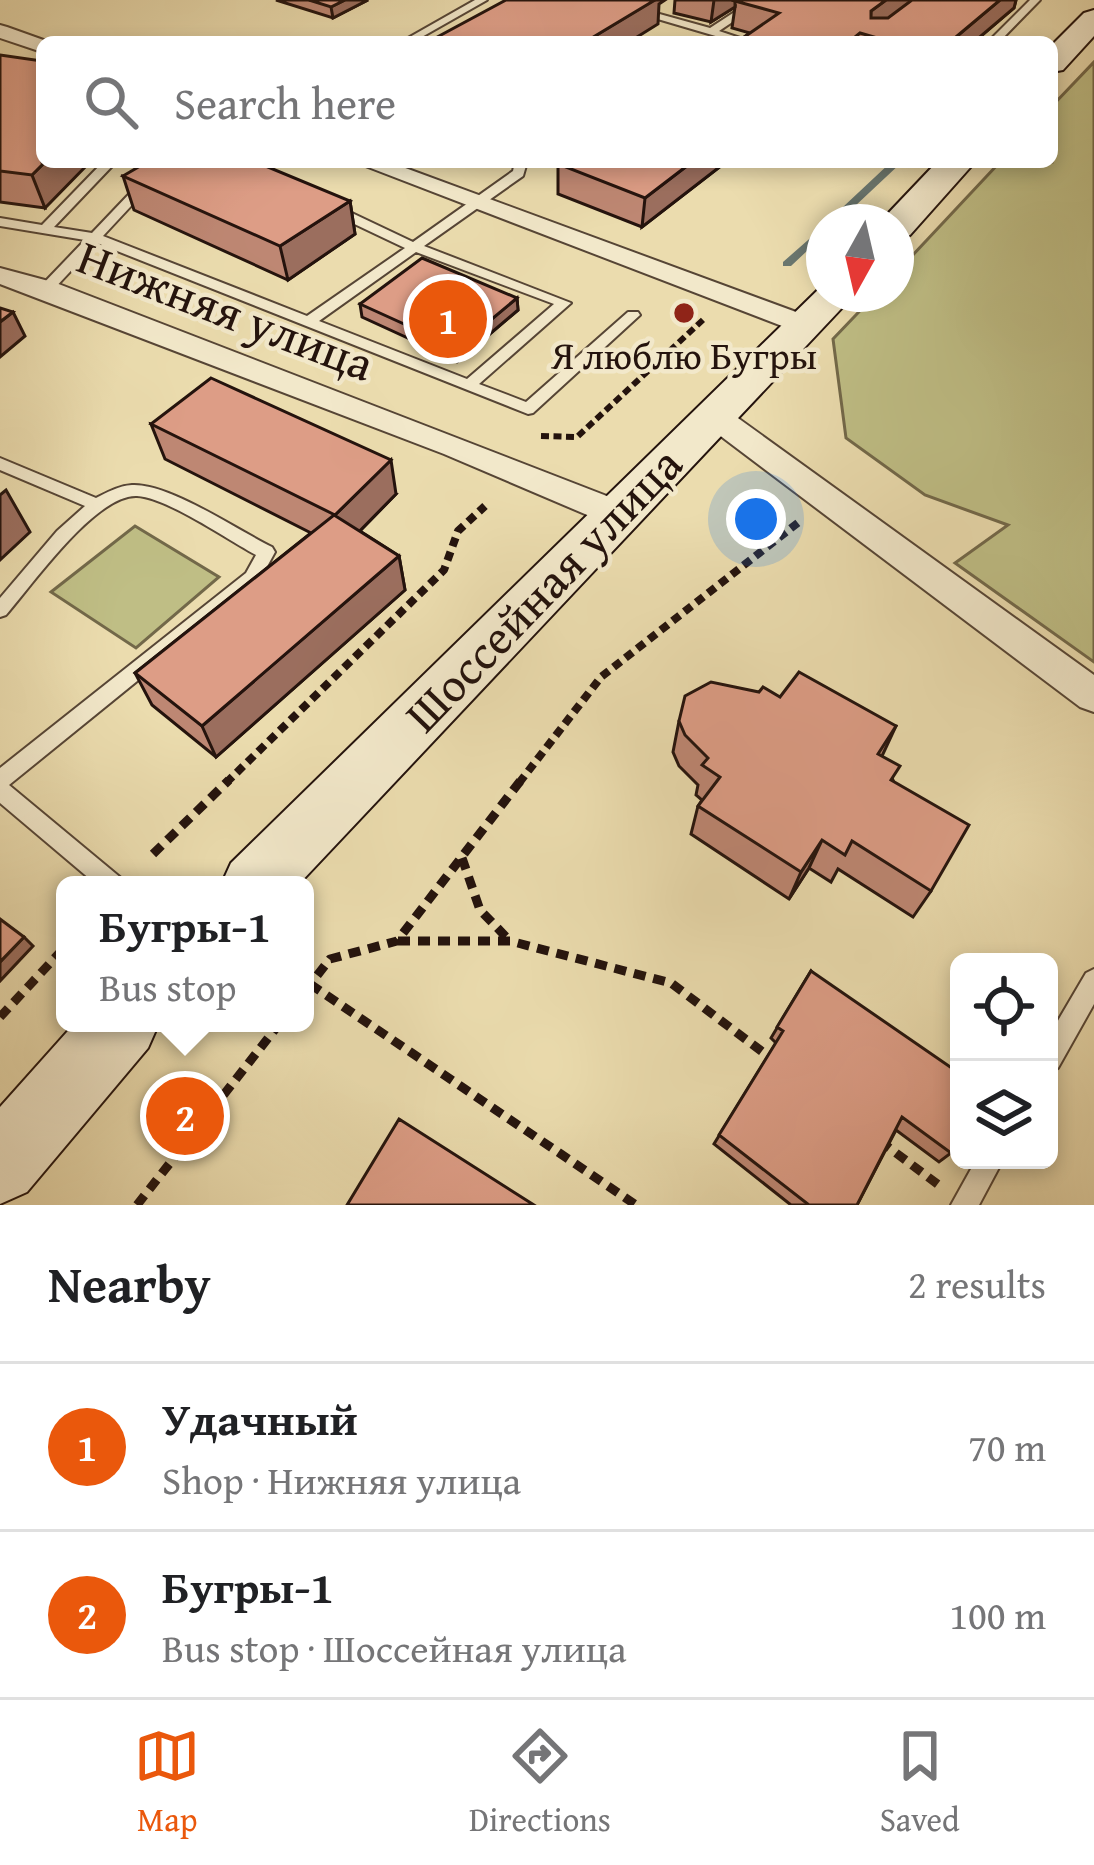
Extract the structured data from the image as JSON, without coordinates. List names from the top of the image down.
{
  "streets": {
    "main road": ["Шоссейная улица"],
    "street": ["Нижняя улица"]
  },
  "crossings": [
    ["Нижняя улица", "Шоссейная улица"]
  ],
  "places": ["Я люблю Бугры"],
  "north": "bottom",
  "page": {
    "search": "Search here",
    "pins": ["1", "2"],
    "popup": ["Бугры-1", "Bus stop"],
    "heading": ["Nearby", "2 results"],
    "list": [
      {
        "mark": "1",
        "name": "Удачный",
        "note": "Shop · Нижняя улица",
        "value": "70 m"
      },
      {
        "mark": "2",
        "name": "Бугры-1",
        "note": "Bus stop · Шоссейная улица",
        "value": "100 m"
      }
    ],
    "nav": ["Map", "Directions", "Saved"]
  }
}
